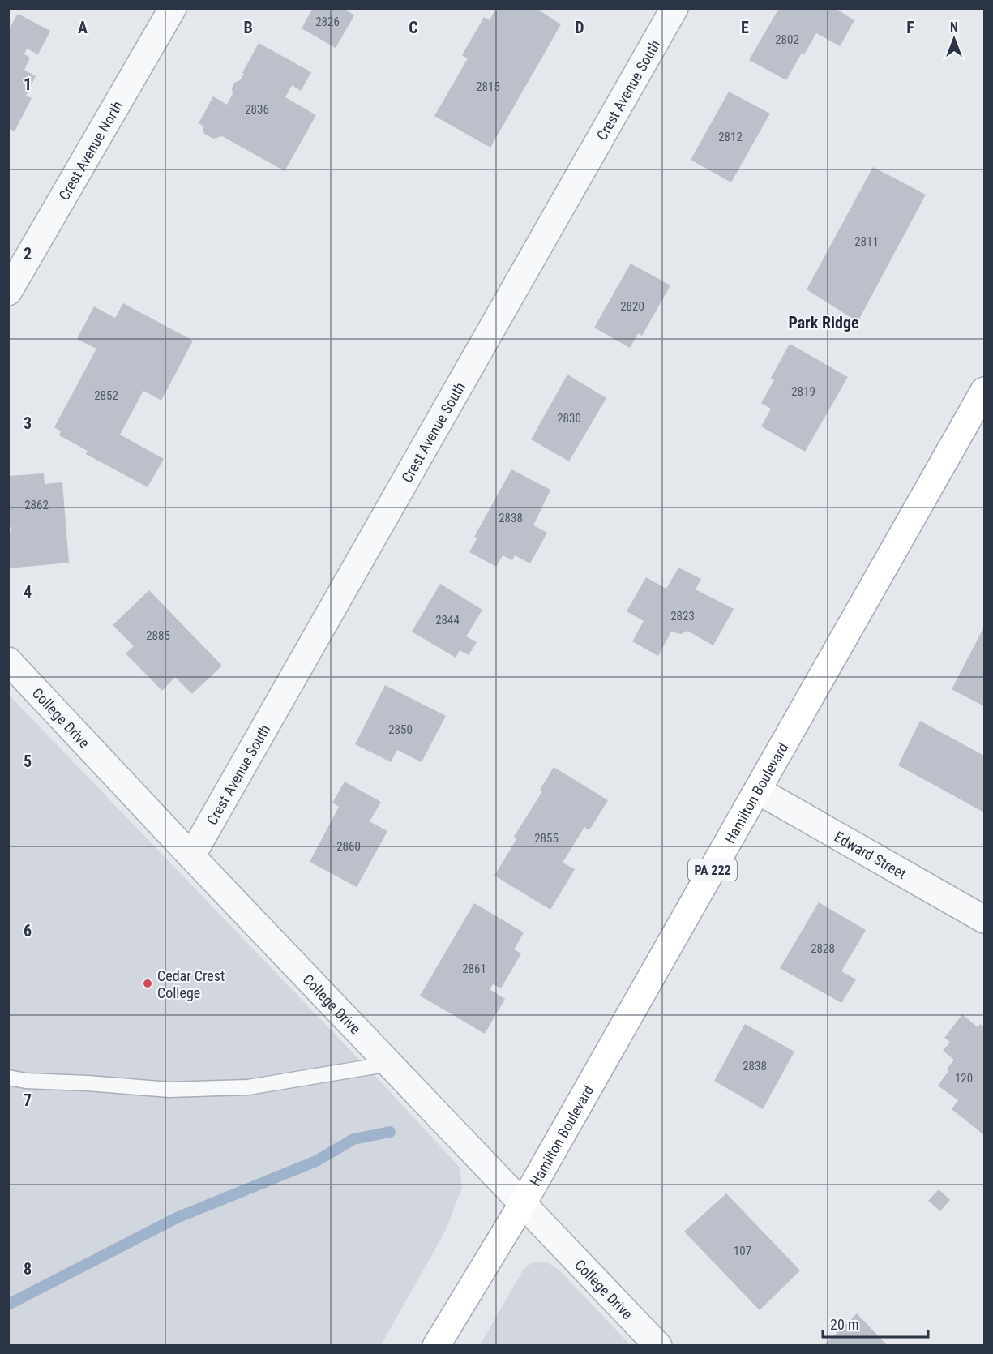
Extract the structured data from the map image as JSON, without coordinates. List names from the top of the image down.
{
  "streets": {
    "main road": ["Hamilton Boulevard", "PA 222"],
    "street": [
      "Crest Avenue South",
      "Crest Avenue North",
      "College Drive",
      "Edward Street"
    ]
  },
  "crossings": [
    ["Crest Avenue South", "College Drive"],
    ["College Drive", "Hamilton Boulevard"],
    ["Hamilton Boulevard", "Edward Street"]
  ],
  "districts": ["Park Ridge"],
  "places": ["Cedar Crest College"],
  "house_numbers": [
    "2826",
    "2802",
    "2815",
    "2836",
    "2812",
    "2811",
    "2820",
    "2819",
    "2852",
    "2830",
    "2862",
    "2838",
    "2823",
    "2844",
    "2885",
    "2850",
    "2855",
    "2860",
    "2828",
    "2861",
    "2838",
    "120",
    "107"
  ],
  "scale_bar": "20 m",
  "north": "top",
  "grid": {
    "columns": [
      "A",
      "B",
      "C",
      "D",
      "E",
      "F"
    ],
    "rows": [
      "1",
      "2",
      "3",
      "4",
      "5",
      "6",
      "7",
      "8"
    ]
  }
}
